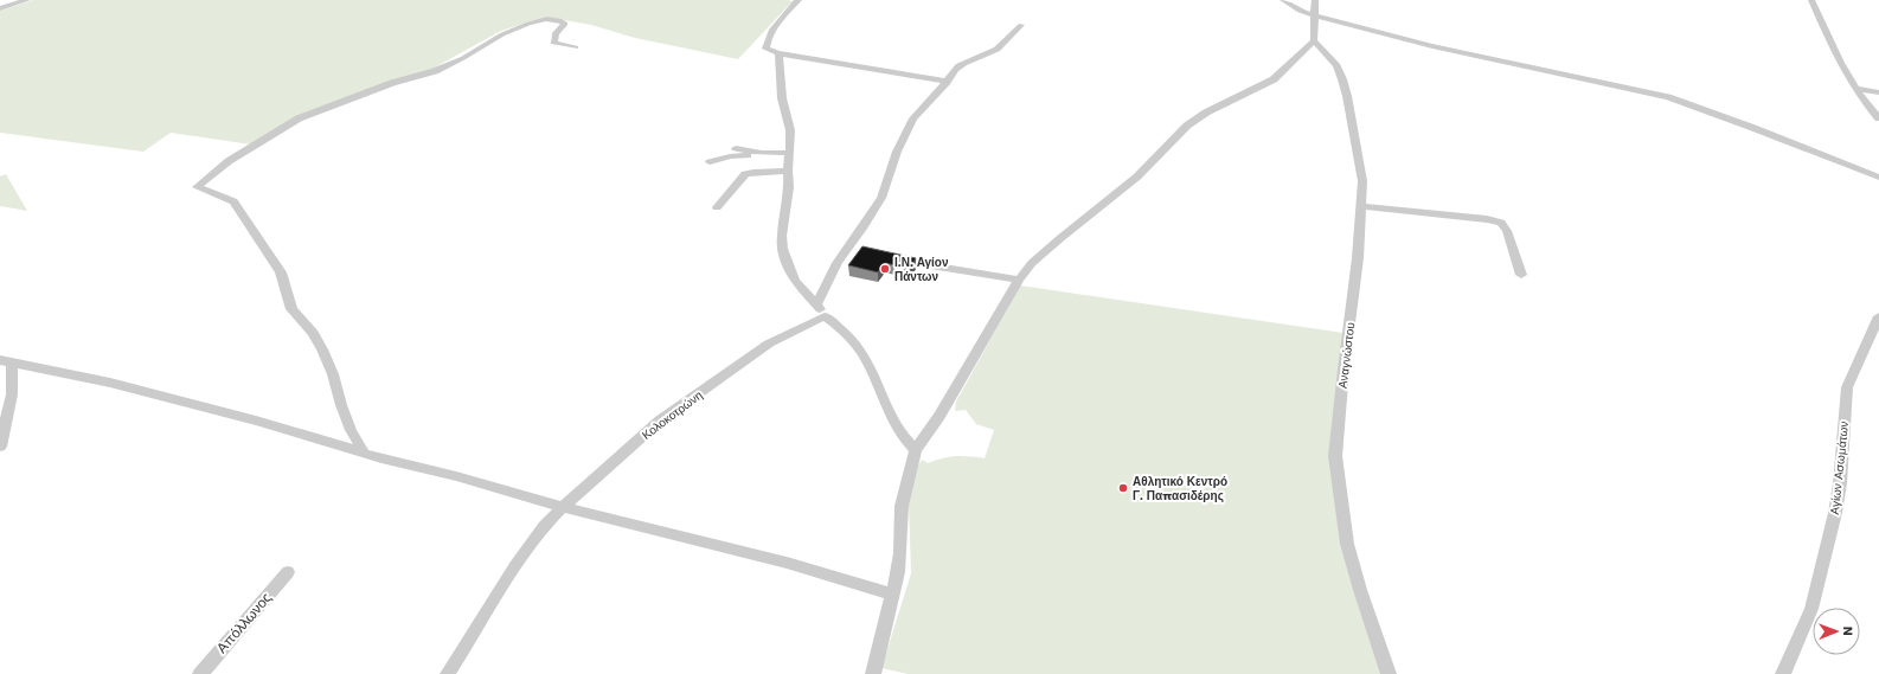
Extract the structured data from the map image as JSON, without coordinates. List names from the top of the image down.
{
  "streets": {
    "street": [
      "Αναγνώστου",
      "Κολοκοτρώνη",
      "Αγίων Ασωμάτων",
      "Απόλλωνος"
    ]
  },
  "places": ["Ι.Ν. Αγίον Πάντων", "Αθλητικό Κεντρό Γ. Παπασιδέρης"],
  "north": "right"
}
